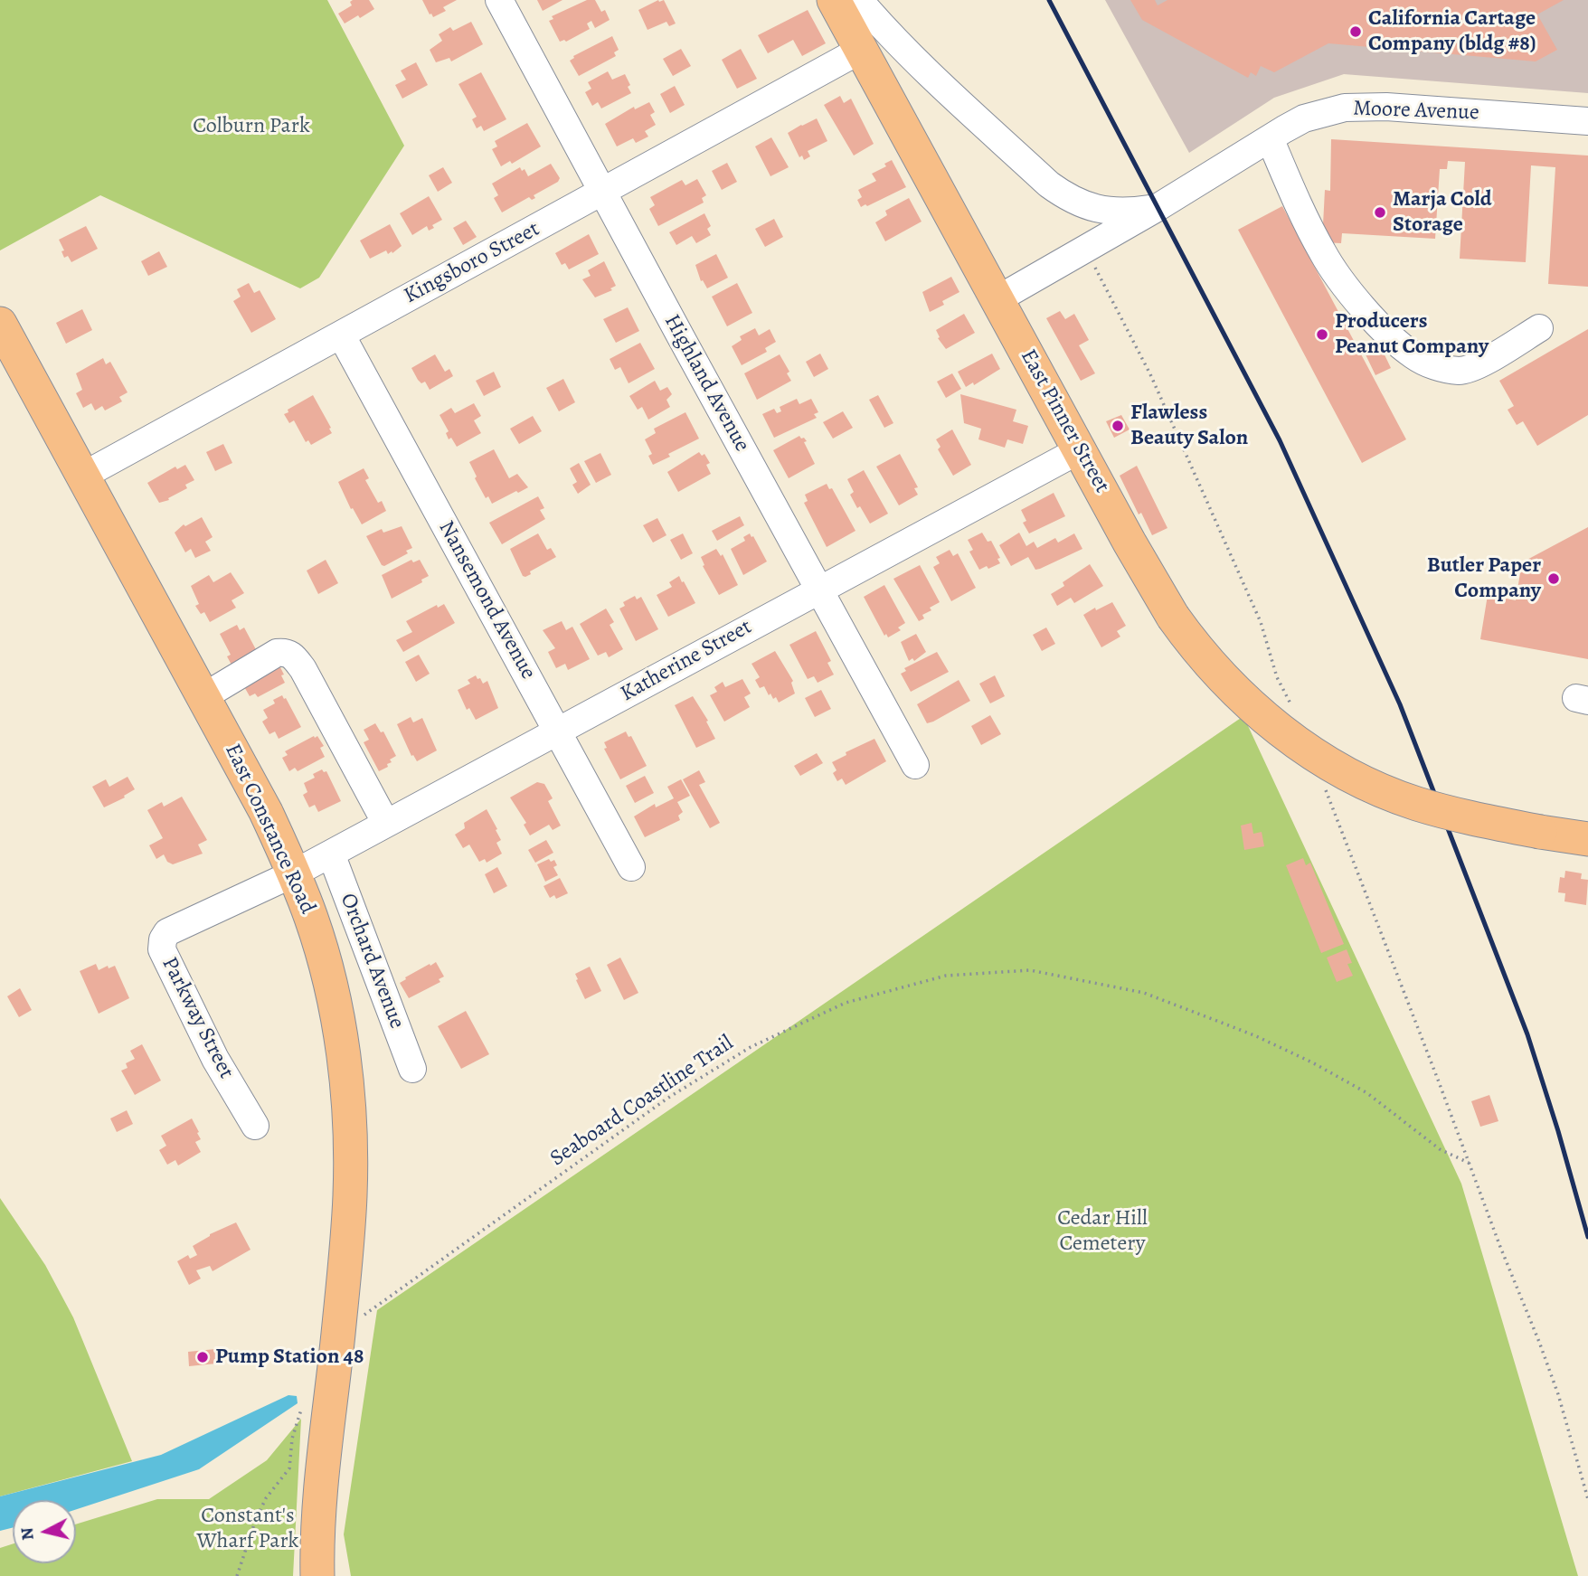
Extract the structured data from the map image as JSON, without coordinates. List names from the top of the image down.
{
  "streets": {
    "main road": ["East Pinner Street", "East Constance Road"],
    "street": [
      "Moore Avenue",
      "Kingsboro Street",
      "Highland Avenue",
      "Nansemond Avenue",
      "Katherine Street",
      "Orchard Avenue",
      "Parkway Street"
    ],
    "path": ["Seaboard Coastline Trail"]
  },
  "crossings": [
    ["Moore Avenue", "East Pinner Street"],
    ["Kingsboro Street", "Highland Avenue"],
    ["Kingsboro Street", "East Pinner Street"],
    ["Kingsboro Street", "Nansemond Avenue"],
    ["Kingsboro Street", "East Constance Road"],
    ["Highland Avenue", "Katherine Street"],
    ["East Pinner Street", "Katherine Street"],
    ["Nansemond Avenue", "Katherine Street"],
    ["Katherine Street", "East Constance Road"],
    ["Katherine Street", "Orchard Avenue"],
    ["Katherine Street", "Parkway Street"],
    ["East Constance Road", "Parkway Street"],
    ["East Constance Road", "Seaboard Coastline Trail"]
  ],
  "parks": ["Colburn Park", "Cedar Hill Cemetery", "Constant's Wharf Park"],
  "places": [
    "California Cartage Company (bldg #8)",
    "Marja Cold Storage",
    "Producers Peanut Company",
    "Flawless Beauty Salon",
    "Butler Paper Company",
    "Pump Station 48"
  ],
  "north": "left"
}
